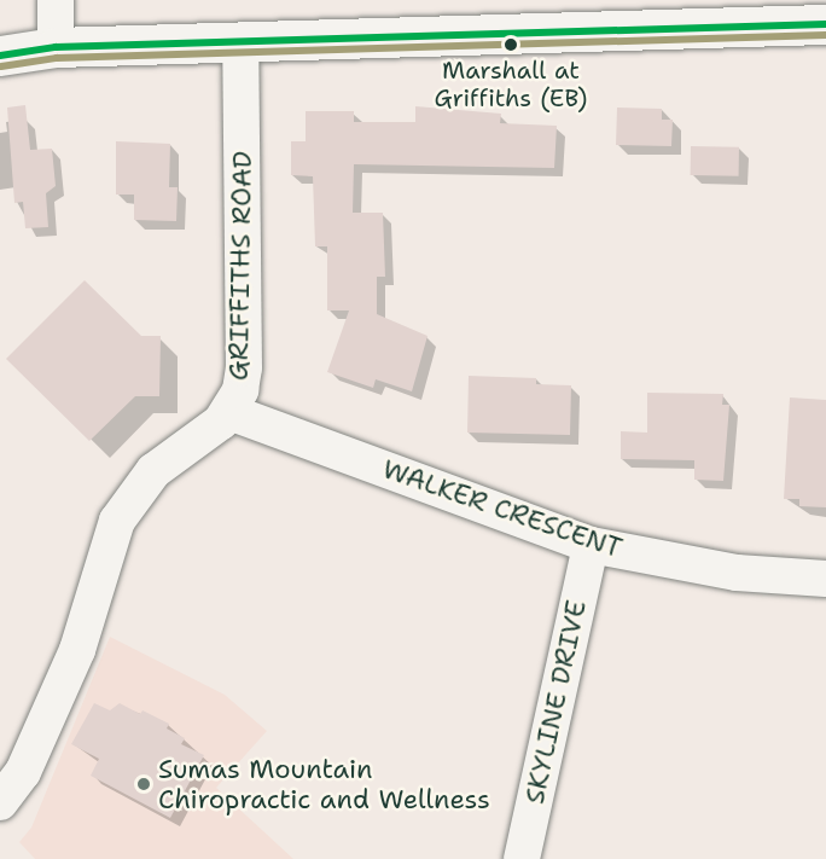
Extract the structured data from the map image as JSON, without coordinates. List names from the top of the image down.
{
  "streets": {
    "street": ["GRIFFITHS ROAD", "WALKER CRESCENT", "SKYLINE DRIVE"]
  },
  "crossings": [
    ["GRIFFITHS ROAD", "WALKER CRESCENT"],
    ["WALKER CRESCENT", "SKYLINE DRIVE"]
  ],
  "places": ["Marshall at Griffiths (EB)", "Sumas Mountain Chiropractic and Wellness"]
}
